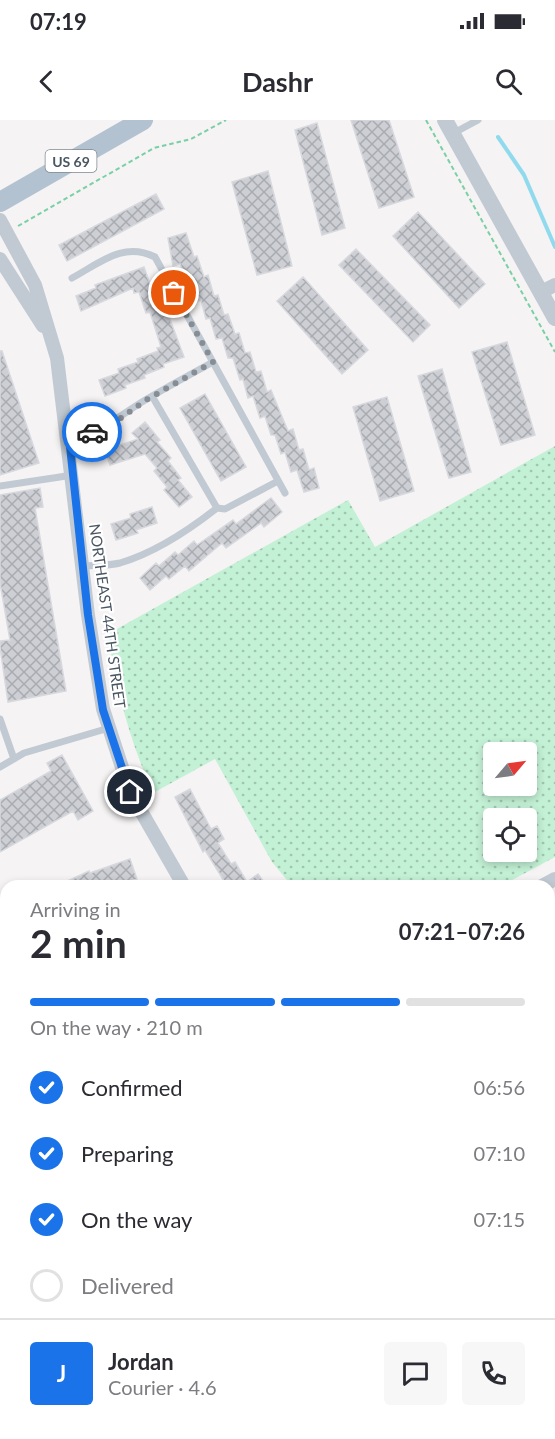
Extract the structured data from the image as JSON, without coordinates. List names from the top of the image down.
{
  "streets": {
    "main road": ["US 69"],
    "street": ["NORTHEAST 44TH STREET"]
  },
  "north": "top right",
  "page": {
    "status": "07:19",
    "header": "Dashr",
    "heading": ["2 min", "Arriving in", "07:21–07:26"],
    "panel": ["Jordan", "Courier · 4.6"],
    "bar": "On the way · 210 m",
    "list": [
      ["Confirmed", "06:56"],
      ["Preparing", "07:10"],
      ["On the way", "07:15"],
      "Delivered"
    ],
    "round": "J"
  }
}
